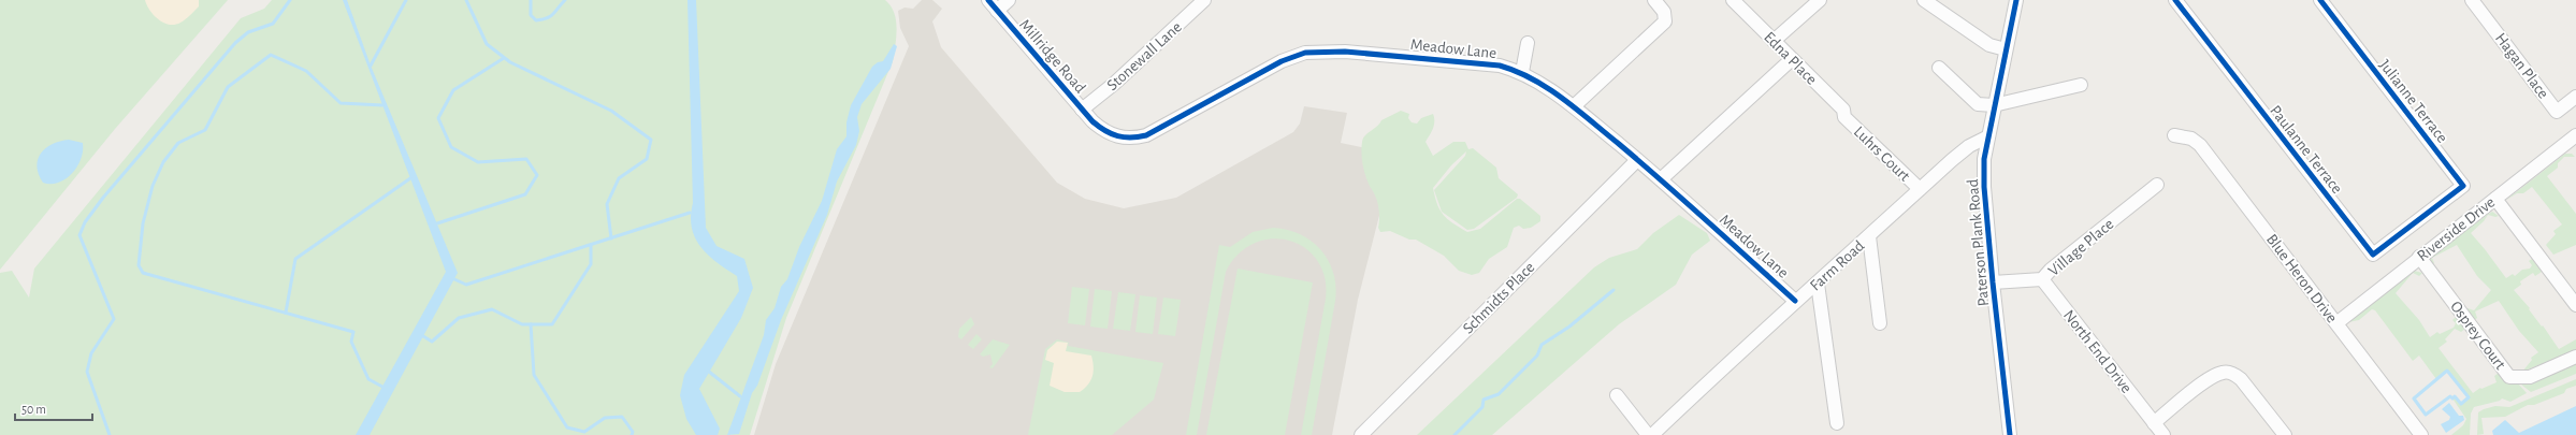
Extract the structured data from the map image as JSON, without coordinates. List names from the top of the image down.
{
  "streets": {
    "street": [
      "Meadow Lane",
      "Millridge Road",
      "Stonewall Lane",
      "Edna Place",
      "Hagan Place",
      "Julianne Terrace",
      "Paulanne Terrace",
      "Luhrs Court",
      "Riverside Drive",
      "Paterson Plank Road",
      "Village Place",
      "Farm Road",
      "Blue Heron Drive",
      "Schmidts Place",
      "Osprey Court",
      "North End Drive"
    ]
  },
  "crossings": [
    ["Meadow Lane", "Millridge Road"],
    ["Meadow Lane", "Stonewall Lane"],
    ["Meadow Lane", "Farm Road"],
    ["Meadow Lane", "Schmidts Place"],
    ["Millridge Road", "Stonewall Lane"],
    ["Edna Place", "Luhrs Court"],
    ["Julianne Terrace", "Paulanne Terrace"],
    ["Luhrs Court", "Farm Road"],
    ["Riverside Drive", "Blue Heron Drive"],
    ["Riverside Drive", "Osprey Court"],
    ["Paterson Plank Road", "Village Place"],
    ["Paterson Plank Road", "Farm Road"],
    ["Village Place", "North End Drive"]
  ],
  "scale_bar": "50 m"
}
